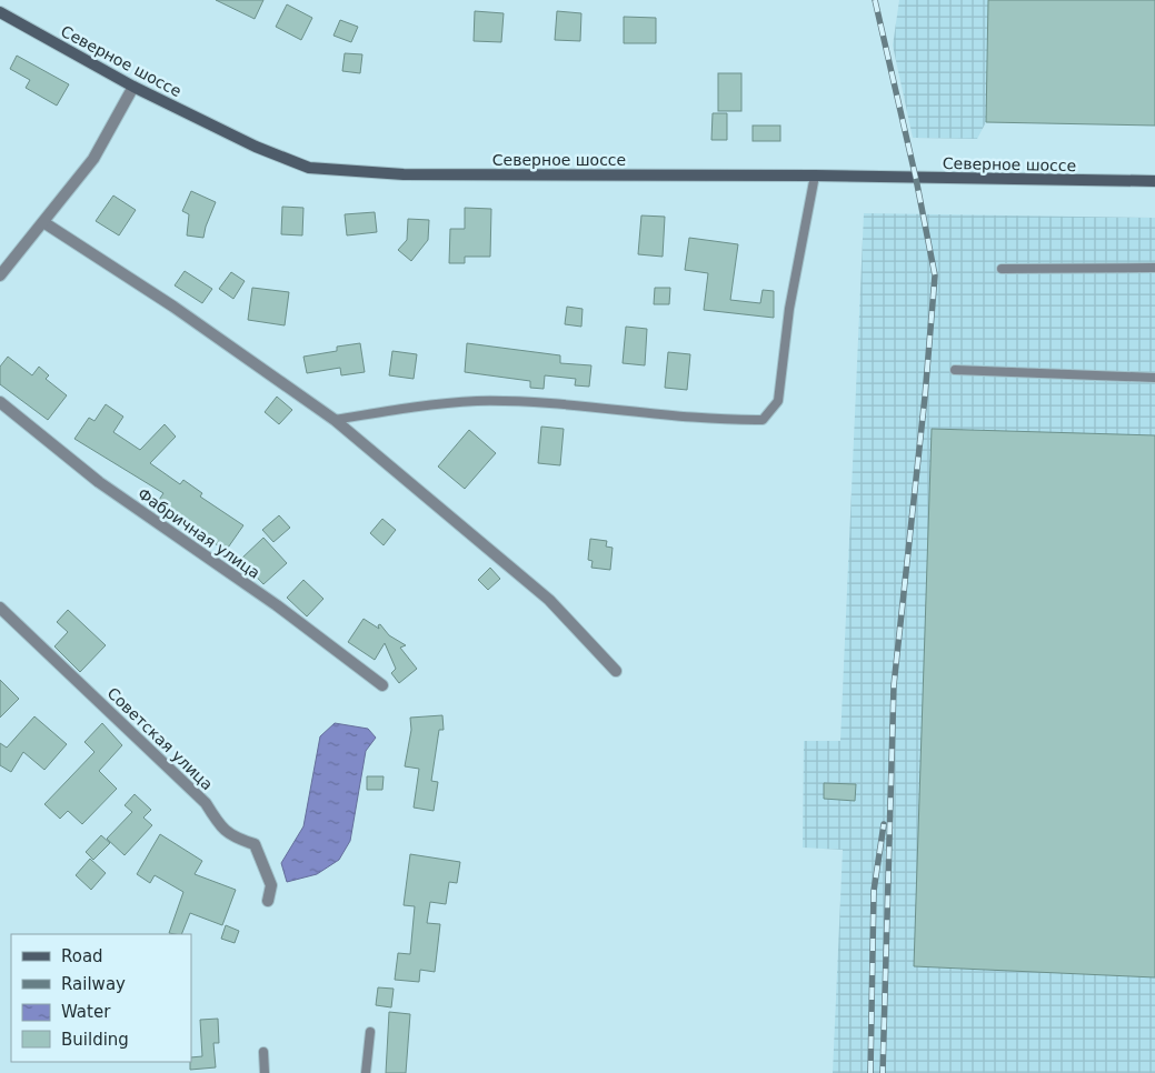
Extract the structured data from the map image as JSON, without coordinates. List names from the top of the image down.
{
  "streets": {
    "main road": ["Северное шоссе"],
    "street": ["Фабричная улица", "Советская улица"]
  },
  "legend": [
    "Road",
    "Railway",
    "Water",
    "Building"
  ]
}
